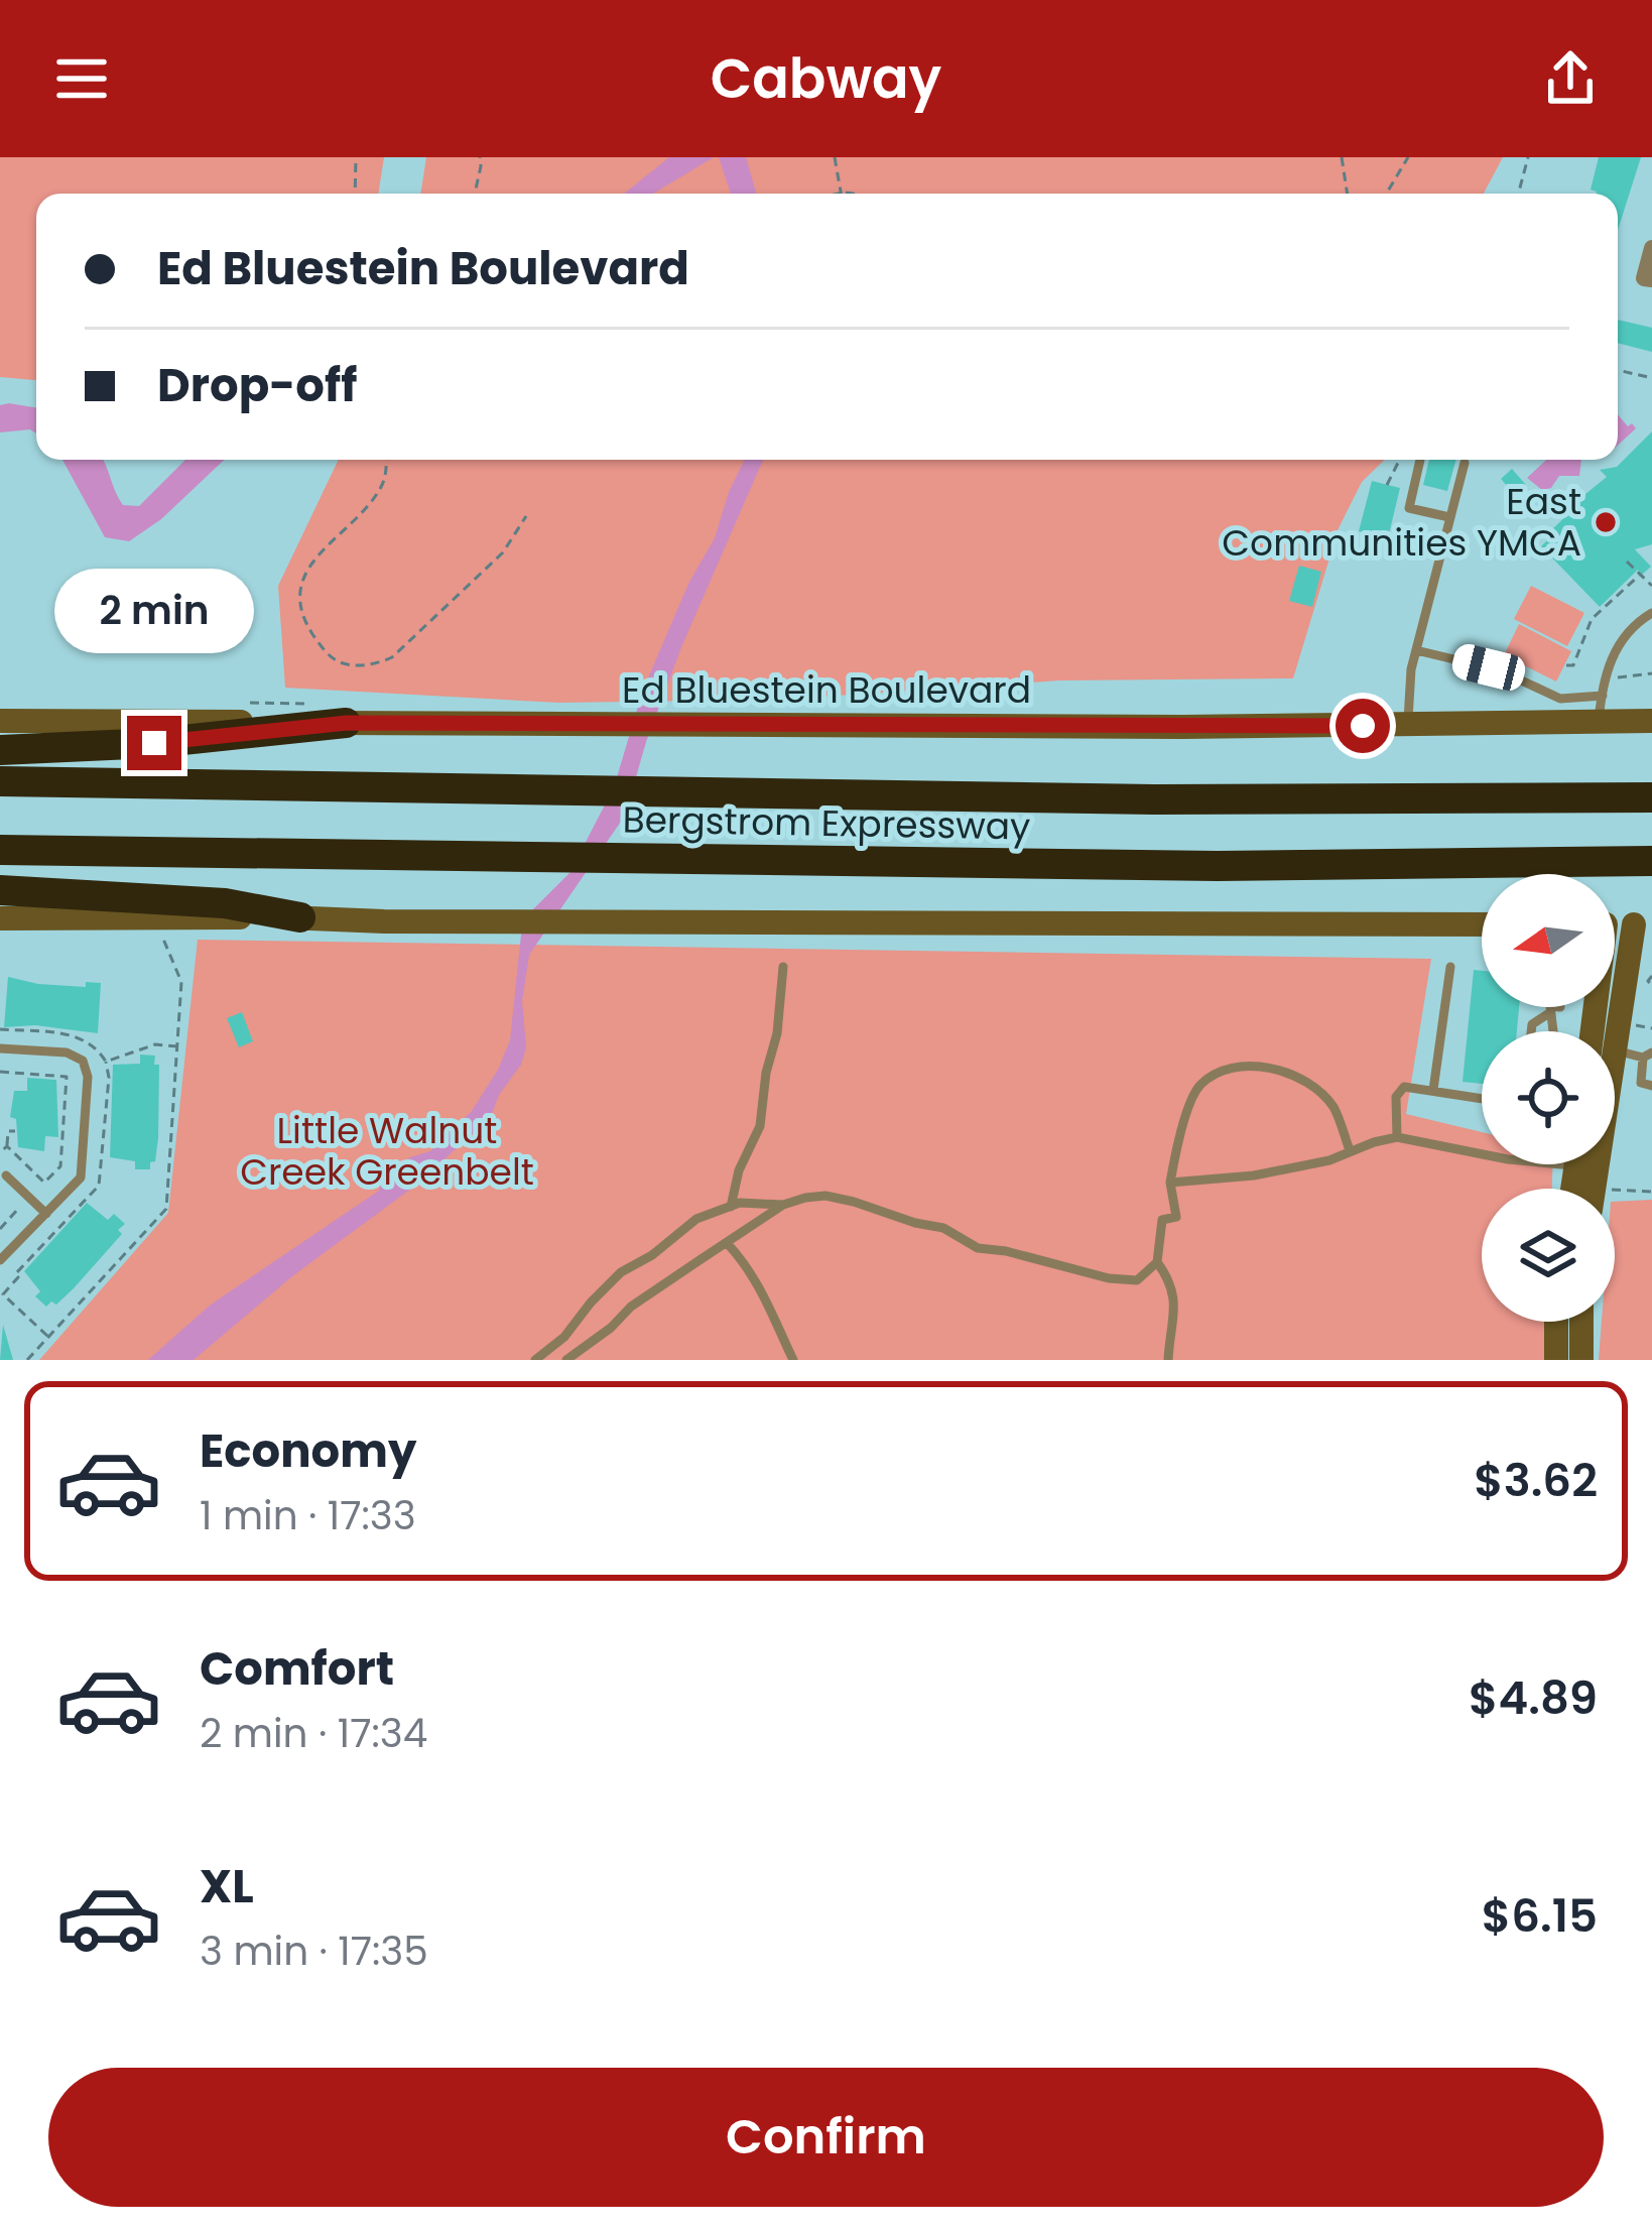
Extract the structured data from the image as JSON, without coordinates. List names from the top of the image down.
{
  "streets": {
    "highway": ["Bergstrom Expressway"],
    "main road": ["Ed Bluestein Boulevard"]
  },
  "parks": ["Little Walnut Creek Greenbelt"],
  "places": ["East Communities YMCA"],
  "north": "left",
  "page": {
    "header": "Cabway",
    "banner": ["Ed Bluestein Boulevard", "Drop-off"],
    "bubble": "2 min",
    "list": [
      {
        "name": "Economy",
        "note": "1 min · 17:33",
        "value": "$3.62"
      },
      {
        "name": "Comfort",
        "note": "2 min · 17:34",
        "value": "$4.89"
      },
      {
        "name": "XL",
        "note": "3 min · 17:35",
        "value": "$6.15"
      }
    ],
    "buttons": "Confirm"
  }
}
